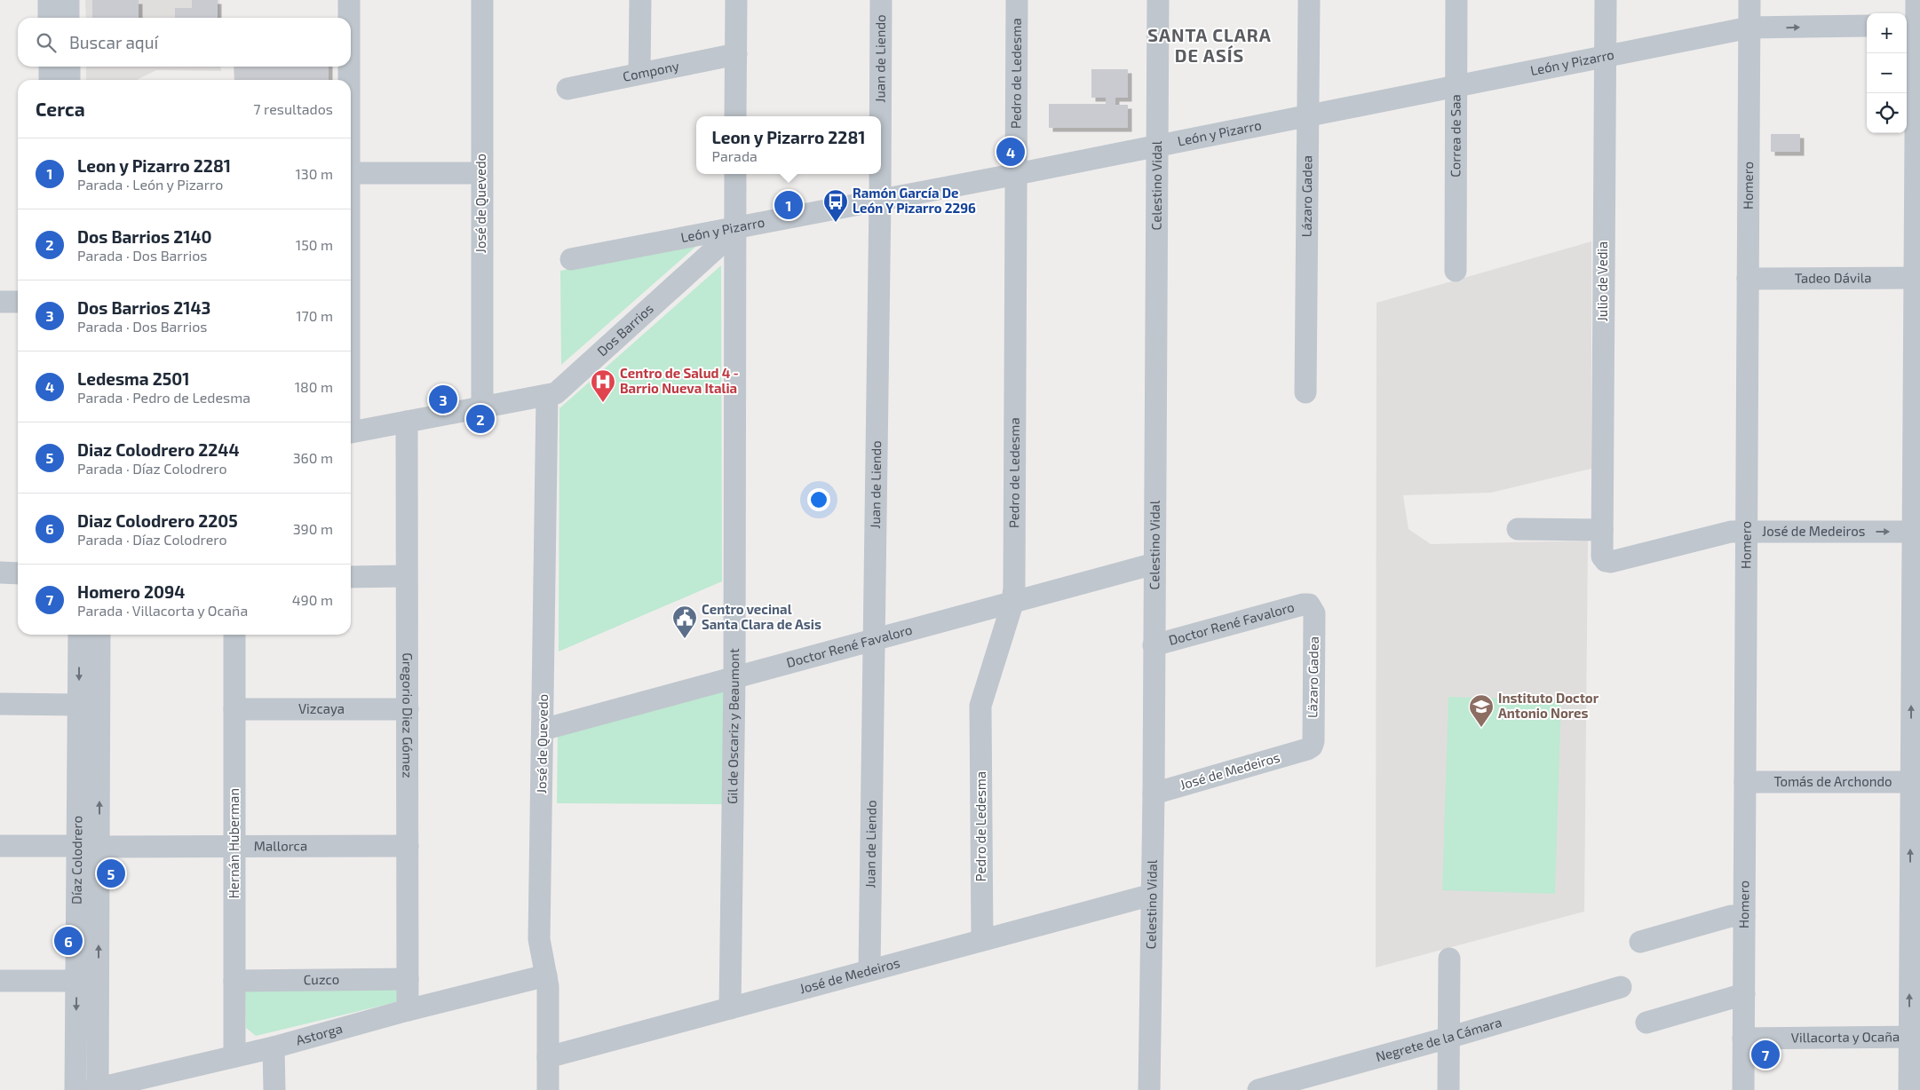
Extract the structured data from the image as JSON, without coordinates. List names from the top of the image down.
{
  "streets": {
    "street": [
      "Juan de Liendo",
      "León y Pizarro",
      "Compony",
      "Pedro de Ledesma",
      "Correa de Saa",
      "Celestino Vidal",
      "Homero",
      "Lázaro Gadea",
      "José de Quevedo",
      "Tadeo Dávila",
      "Julio de Vedia",
      "Dos Barrios",
      "José de Medeiros",
      "Doctor René Favaloro",
      "Läzaro Gadea",
      "Vizcaya",
      "Gregorio Diez Gómez",
      "Gil de Oscariz y Beaumont",
      "Tomás de Archondo",
      "Hernán Huberman",
      "Mallorca",
      "Díaz Colodrero",
      "Cuzco",
      "Astorga",
      "Villacorta y Ocaña",
      "Negrete de la Cámara"
    ]
  },
  "crossings": [
    ["Juan de Liendo", "León y Pizarro"],
    ["Juan de Liendo", "José de Medeiros"],
    ["Juan de Liendo", "Doctor René Favaloro"],
    ["León y Pizarro", "Pedro de Ledesma"],
    ["León y Pizarro", "Correa de Saa"],
    ["León y Pizarro", "Celestino Vidal"],
    ["León y Pizarro", "Homero"],
    ["León y Pizarro", "Lázaro Gadea"],
    ["León y Pizarro", "Julio de Vedia"],
    ["León y Pizarro", "Dos Barrios"],
    ["León y Pizarro", "Gil de Oscariz y Beaumont"],
    ["Pedro de Ledesma", "José de Medeiros"],
    ["Pedro de Ledesma", "Doctor René Favaloro"],
    ["Celestino Vidal", "José de Medeiros"],
    ["Celestino Vidal", "Doctor René Favaloro"],
    ["Homero", "Tadeo Dávila"],
    ["Homero", "José de Medeiros"],
    ["Homero", "Tomás de Archondo"],
    ["Homero", "Villacorta y Ocaña"],
    ["José de Quevedo", "Dos Barrios"],
    ["José de Quevedo", "José de Medeiros"],
    ["José de Quevedo", "Doctor René Favaloro"],
    ["José de Quevedo", "Astorga"],
    ["Julio de Vedia", "José de Medeiros"],
    ["Dos Barrios", "Gregorio Diez Gómez"],
    ["Dos Barrios", "Gil de Oscariz y Beaumont"],
    ["José de Medeiros", "Läzaro Gadea"],
    ["José de Medeiros", "Gil de Oscariz y Beaumont"],
    ["Doctor René Favaloro", "Läzaro Gadea"],
    ["Doctor René Favaloro", "Gil de Oscariz y Beaumont"],
    ["Vizcaya", "Gregorio Diez Gómez"],
    ["Vizcaya", "Hernán Huberman"],
    ["Gregorio Diez Gómez", "Mallorca"],
    ["Gregorio Diez Gómez", "Cuzco"],
    ["Gregorio Diez Gómez", "Astorga"],
    ["Hernán Huberman", "Mallorca"],
    ["Hernán Huberman", "Cuzco"],
    ["Hernán Huberman", "Astorga"],
    ["Mallorca", "Díaz Colodrero"],
    ["Díaz Colodrero", "Astorga"]
  ],
  "districts": ["SANTA CLARA DE ASÍS"],
  "places": {
    "bus stop": ["Ramón García De León Y Pizarro 2296"],
    "hospital": ["Centro de Salud 4 - Barrio Nueva Italia"],
    "public building": ["Centro vecinal Santa Clara de Asis"],
    "school or university": ["Instituto Doctor Antonio Nores"]
  },
  "page": {
    "map_buttons": ["+", "−"],
    "search": "Buscar aquí",
    "heading": ["Cerca", "7 resultados"],
    "popup": ["Leon y Pizarro 2281", "Parada"],
    "pins": [
      "4",
      "1",
      "3",
      "2",
      "5",
      "6",
      "7"
    ],
    "list": [
      {
        "mark": "1",
        "name": "Leon y Pizarro 2281",
        "note": "Parada · León y Pizarro",
        "value": "130 m"
      },
      {
        "mark": "2",
        "name": "Dos Barrios 2140",
        "note": "Parada · Dos Barrios",
        "value": "150 m"
      },
      {
        "mark": "3",
        "name": "Dos Barrios 2143",
        "note": "Parada · Dos Barrios",
        "value": "170 m"
      },
      {
        "mark": "4",
        "name": "Ledesma 2501",
        "note": "Parada · Pedro de Ledesma",
        "value": "180 m"
      },
      {
        "mark": "5",
        "name": "Diaz Colodrero 2244",
        "note": "Parada · Díaz Colodrero",
        "value": "360 m"
      },
      {
        "mark": "6",
        "name": "Diaz Colodrero 2205",
        "note": "Parada · Díaz Colodrero",
        "value": "390 m"
      },
      {
        "mark": "7",
        "name": "Homero 2094",
        "note": "Parada · Villacorta y Ocaña",
        "value": "490 m"
      }
    ]
  }
}
